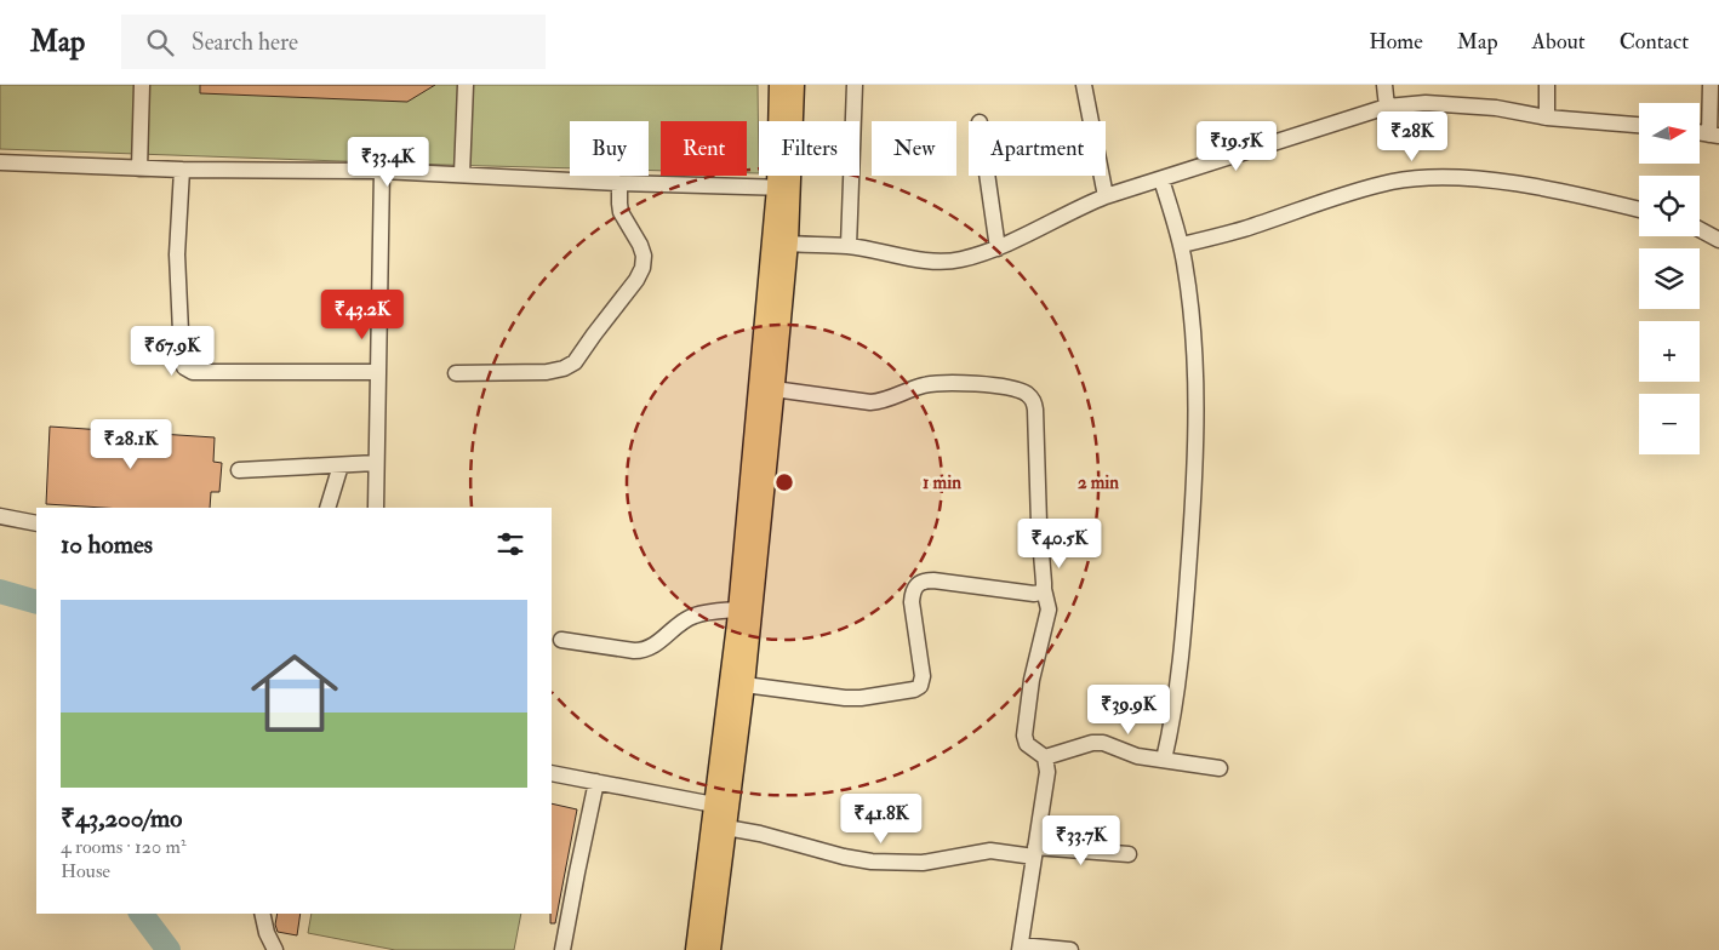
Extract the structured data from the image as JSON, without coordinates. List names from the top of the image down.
{
  "north": "right",
  "page": {
    "header": "Map",
    "search": "Search here",
    "nav": [
      "Home",
      "Map",
      "About",
      "Contact"
    ],
    "map_buttons": ["+", "−"],
    "price": [
      "₹28K",
      "₹19.5K",
      "₹33.4K",
      "₹43.2K",
      "₹67.9K",
      "₹28.1K",
      "₹40.5K",
      "₹39.9K",
      "₹41.8K",
      "₹33.7K"
    ],
    "chip": [
      "Buy",
      "Rent",
      "Filters",
      "New",
      "Apartment"
    ],
    "heading": "10 homes",
    "list": [
      {
        "name": "₹43,200/mo",
        "note": "4 rooms · 120 m² · House"
      }
    ]
  },
  "rings": ["1 min", "2 min"]
}
